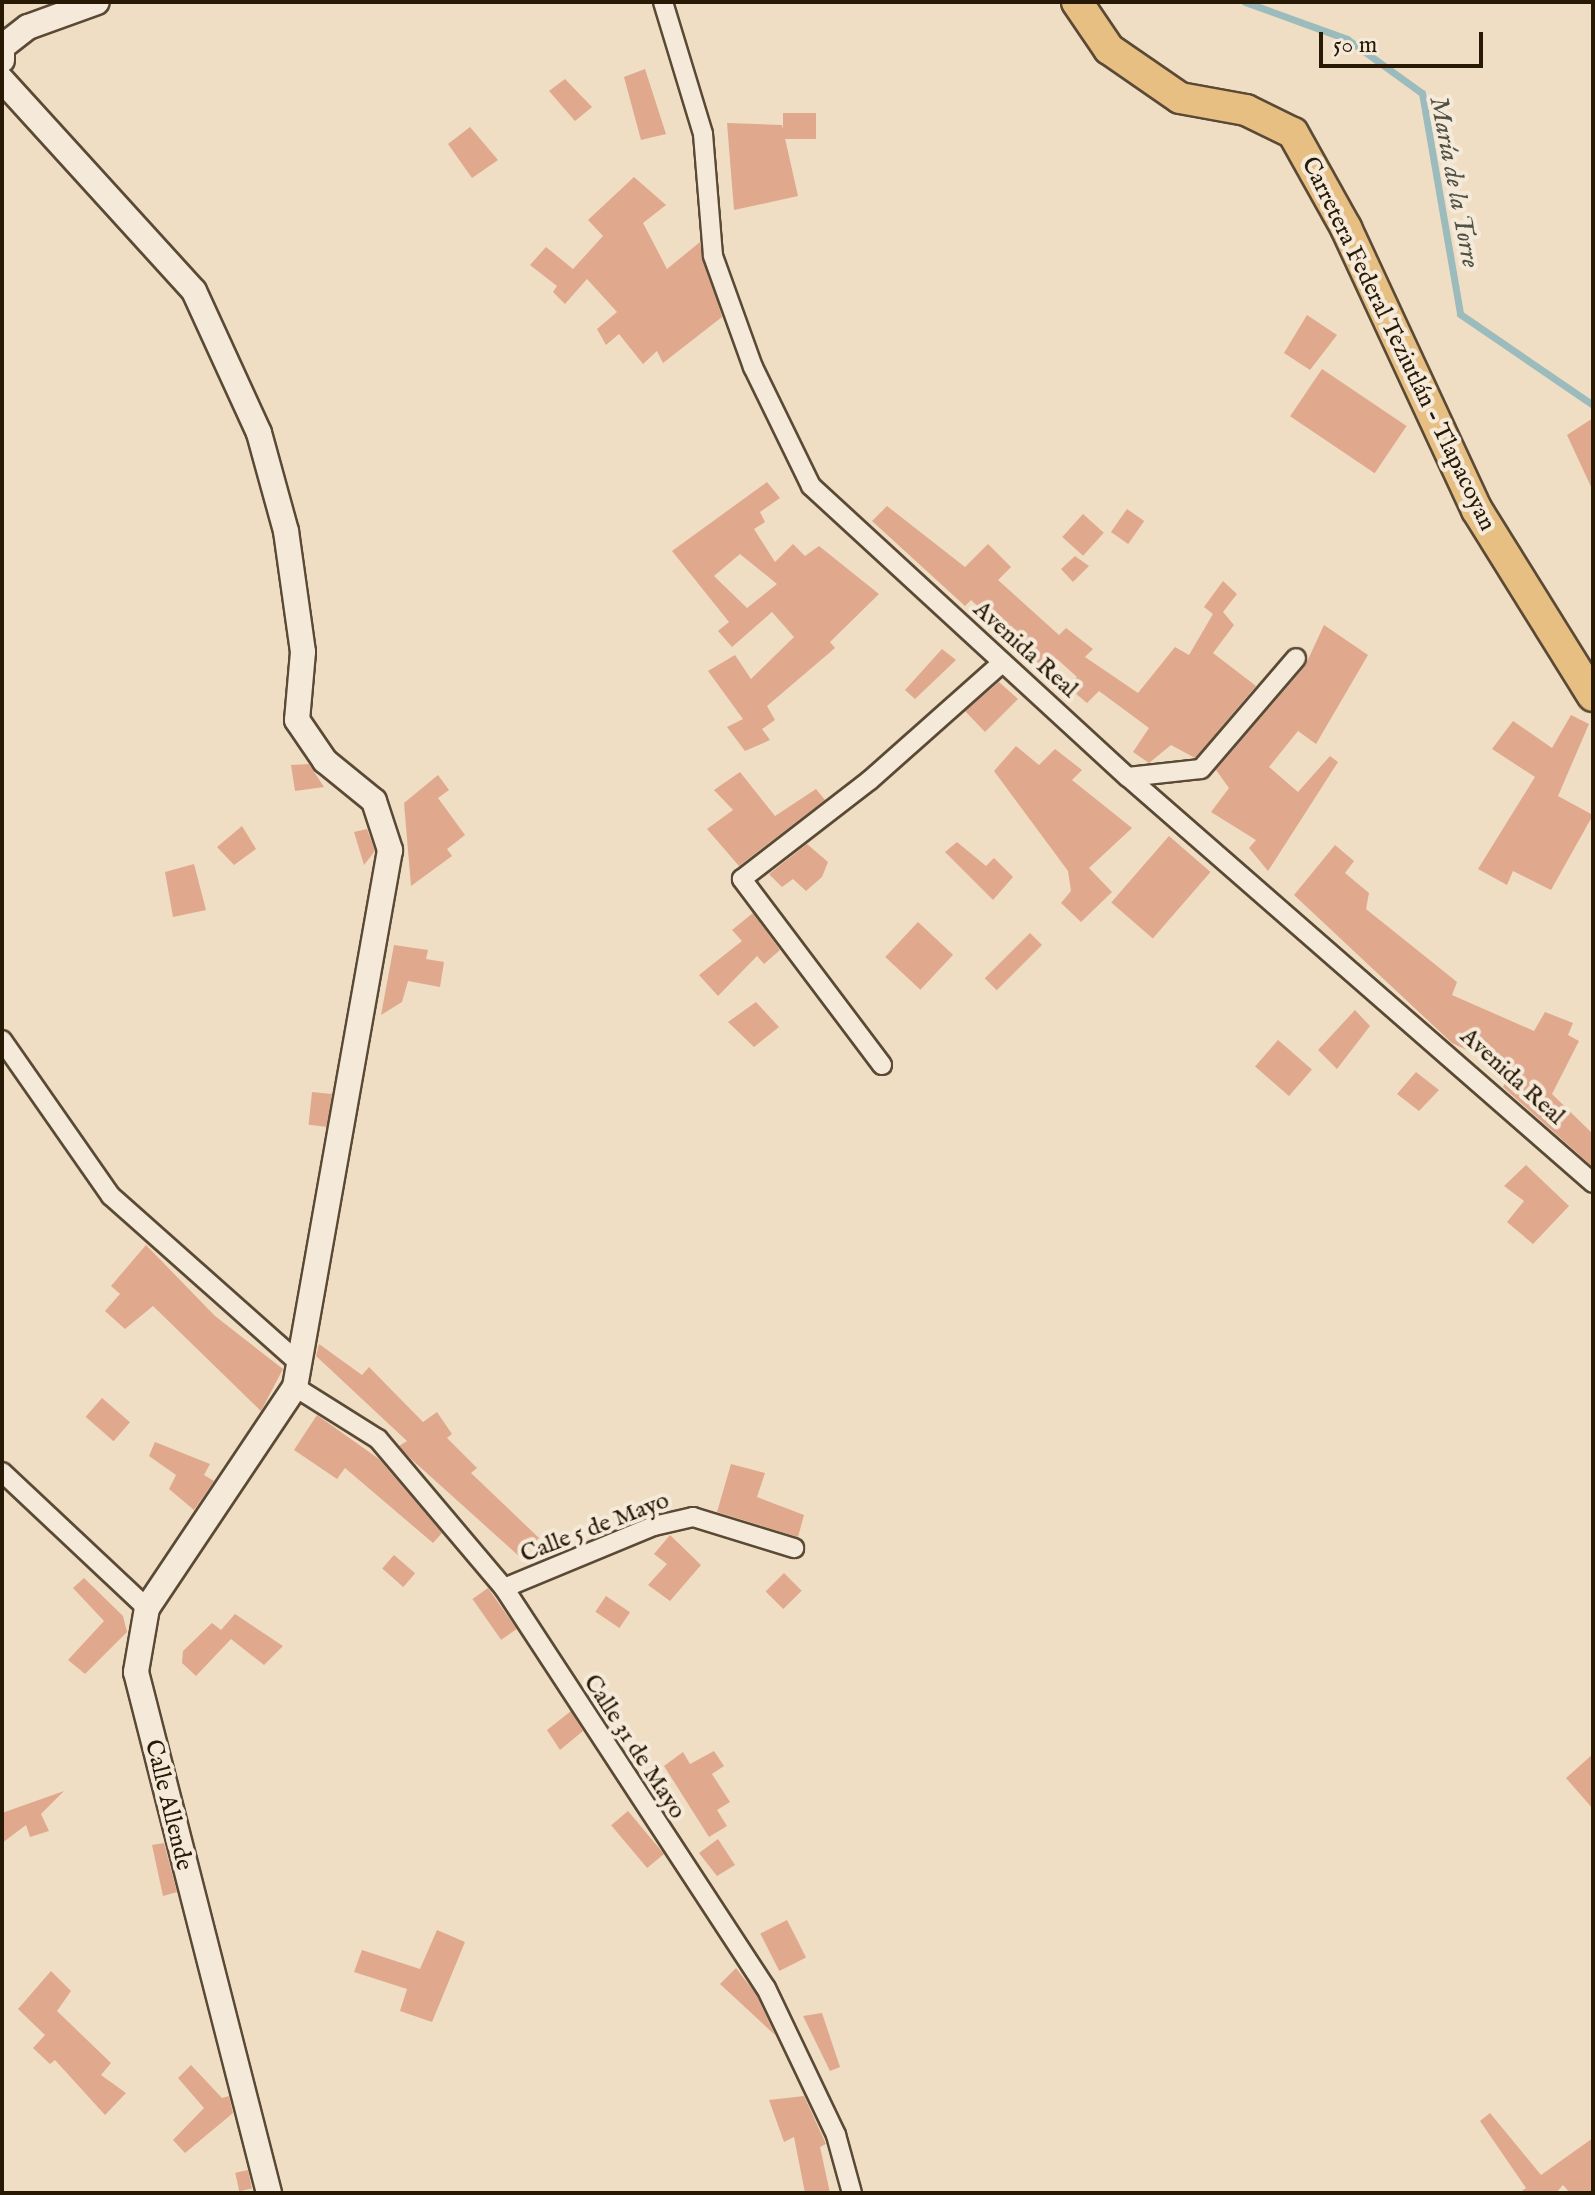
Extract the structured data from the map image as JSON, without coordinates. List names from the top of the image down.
{
  "streets": {
    "main road": ["Carretera Federal Teziutlán - Tlapacoyan"],
    "street": [
      "Avenida Real",
      "Calle 5 de Mayo",
      "Calle 31 de Mayo",
      "Calle Allende"
    ]
  },
  "crossings": [
    ["Calle 5 de Mayo", "Calle 31 de Mayo"]
  ],
  "water": ["María de la Torre"],
  "scale_bar": "50 m"
}
